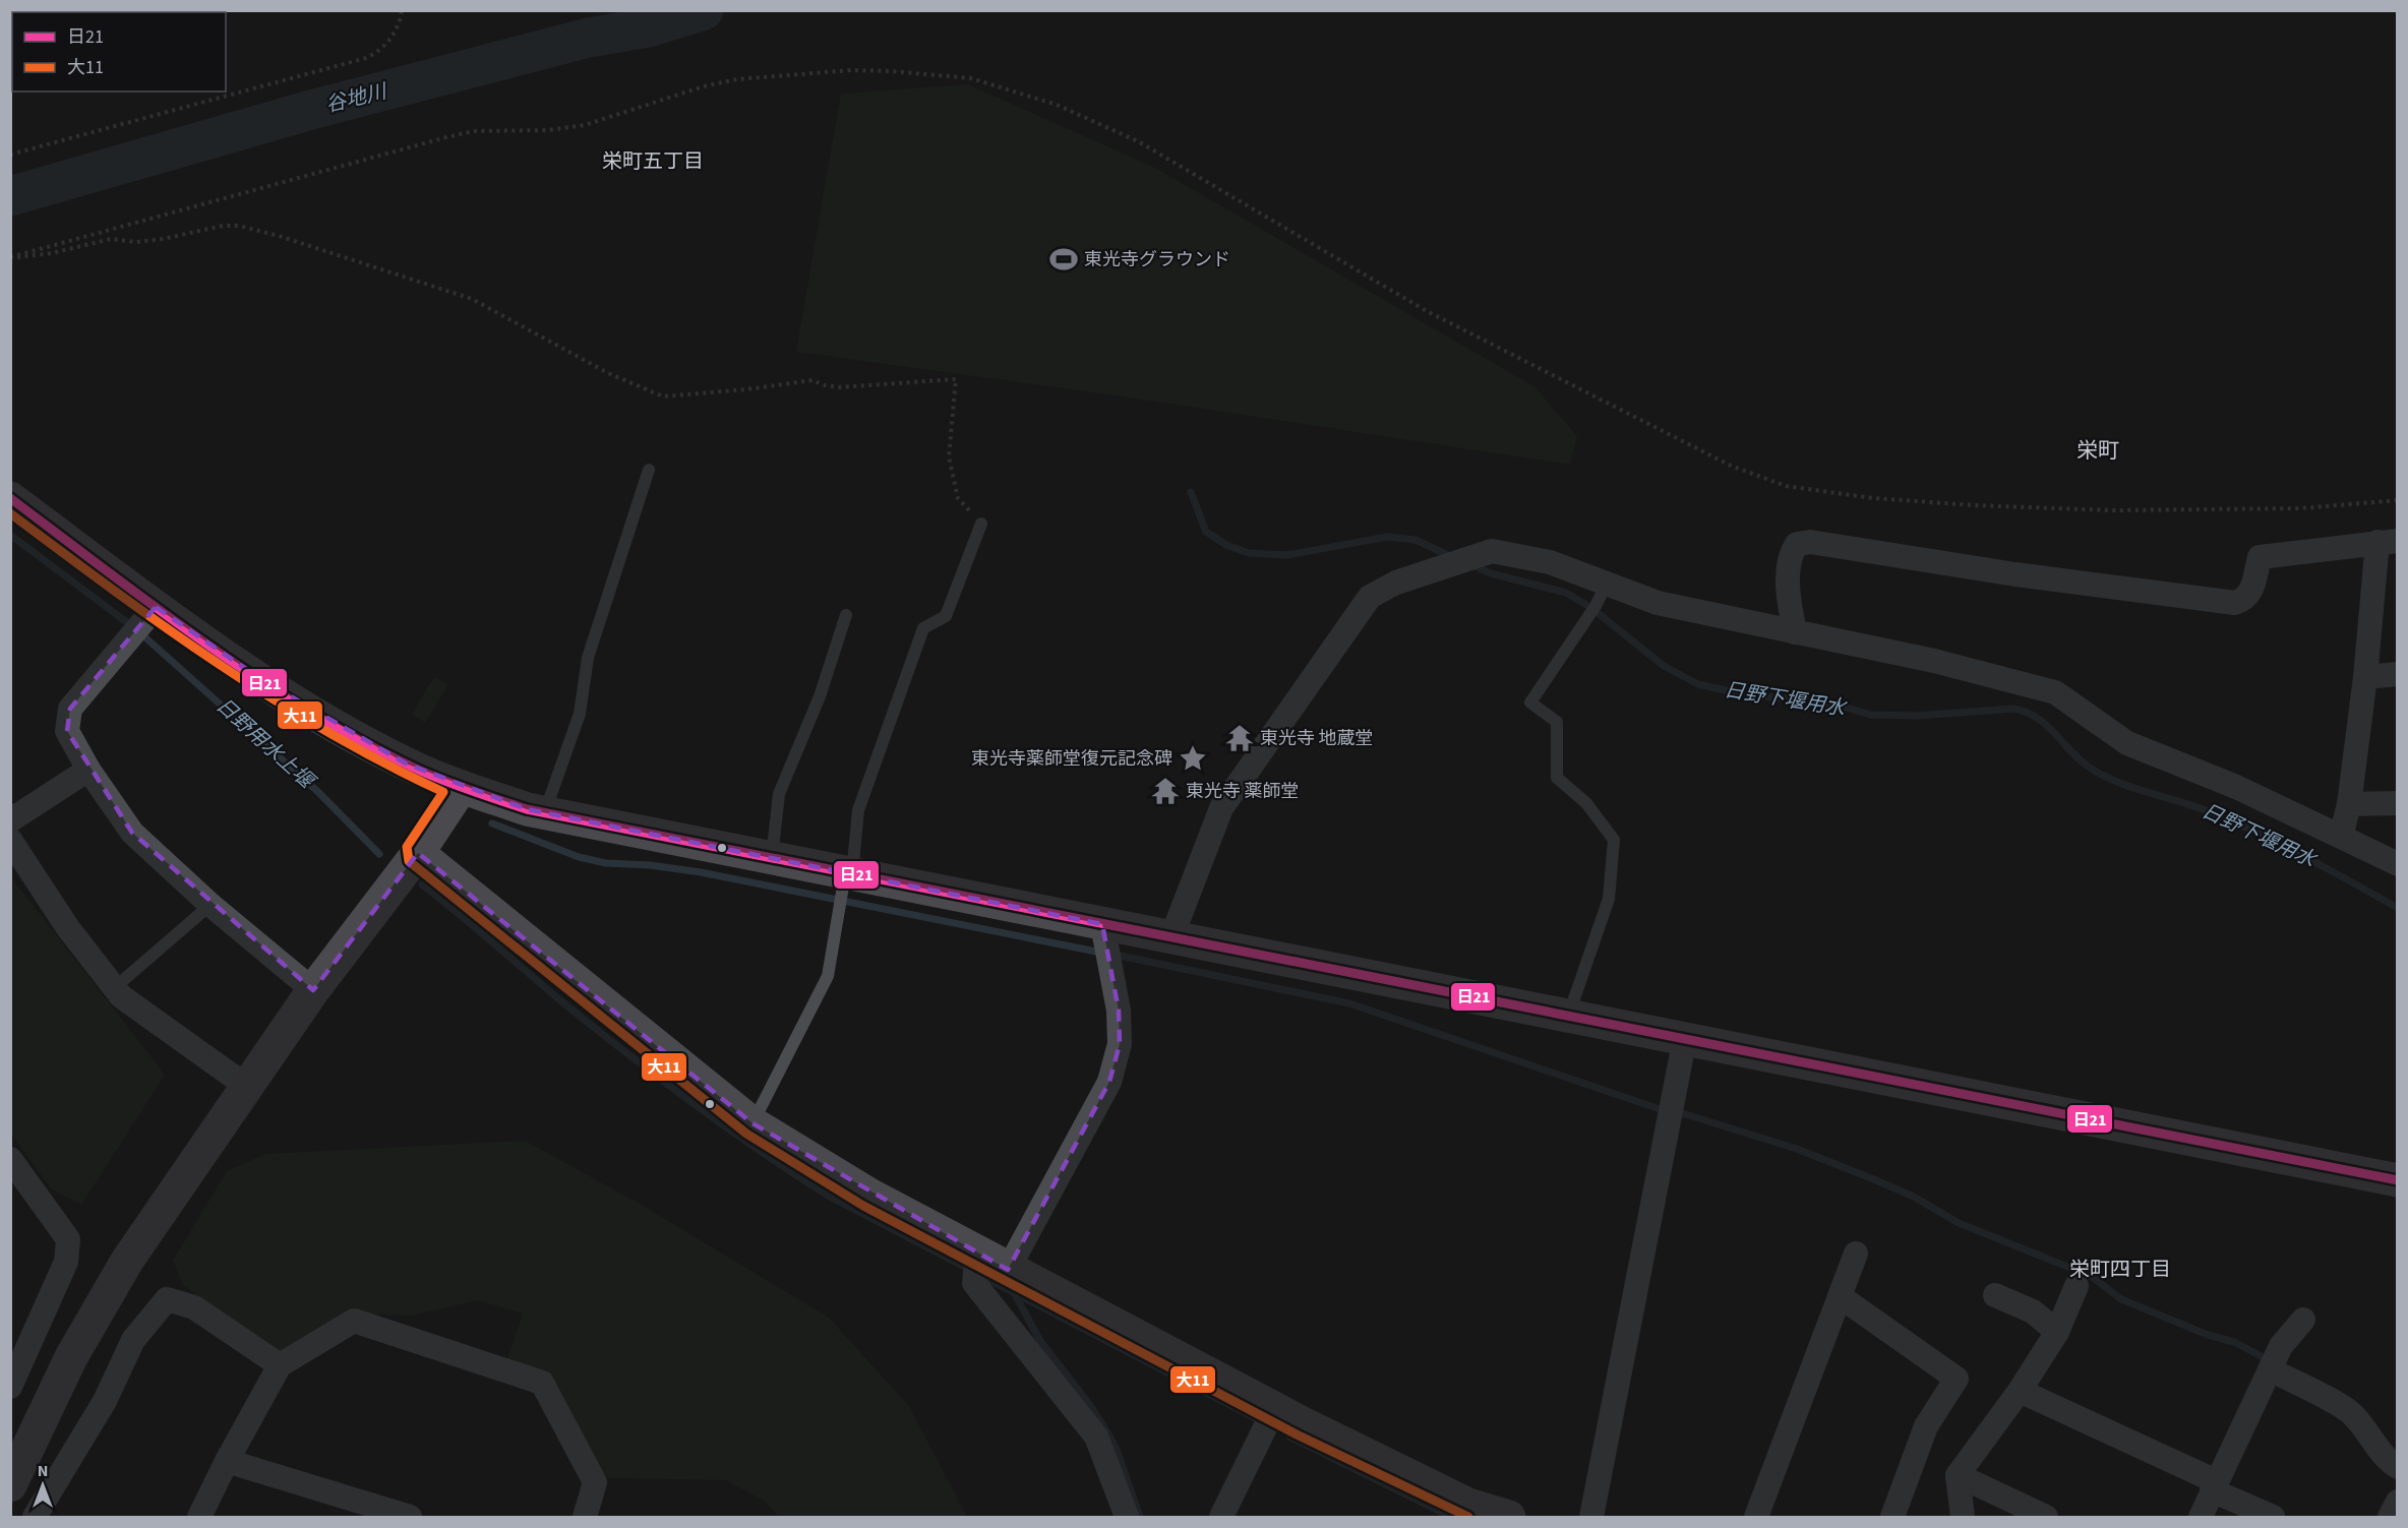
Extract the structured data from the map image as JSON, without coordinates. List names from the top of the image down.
{
  "districts": ["栄町五丁目", "栄町", "栄町四丁目"],
  "water": ["谷地川", "日野下堰用水", "日野用水上堰"],
  "places": {
    "sports": ["東光寺グラウンド"],
    "temple": ["東光寺 地蔵堂", "東光寺 薬師堂"],
    "place": ["東光寺薬師堂復元記念碑"]
  },
  "lines": ["transit line 日21", "transit line 大11"],
  "legend": ["日21", "大11"],
  "north": "top"
}
